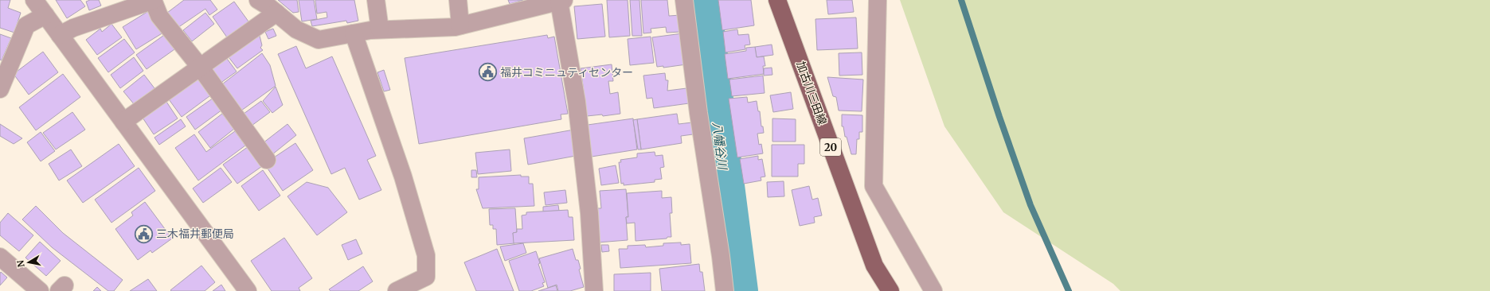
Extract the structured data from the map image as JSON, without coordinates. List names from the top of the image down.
{
  "streets": {
    "main road": ["加古川三田線", "20"]
  },
  "water": ["八幡谷川"],
  "places": {
    "public building": ["福井コミニュティセンター", "三木福井郵便局"]
  },
  "north": "left"
}
